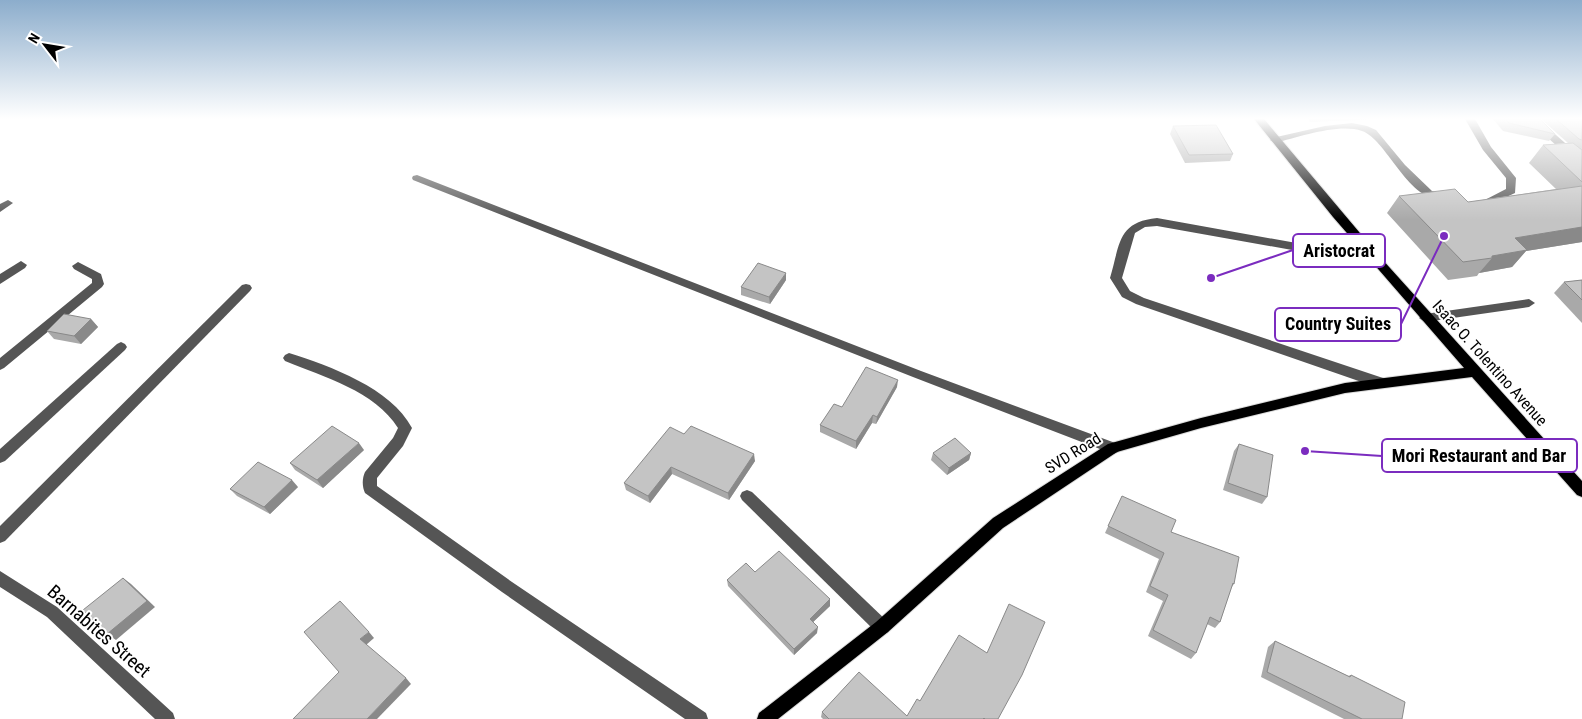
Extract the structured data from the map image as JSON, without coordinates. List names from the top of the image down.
{
  "streets": {
    "main road": ["Isaac O. Tolentino Avenue", "SVD Road"],
    "street": ["Barnabites Street"]
  },
  "crossings": [
    ["Isaac O. Tolentino Avenue", "SVD Road"]
  ],
  "places": ["Country Suites", "Aristocrat", "Mori Restaurant and Bar"],
  "north": "top left"
}
